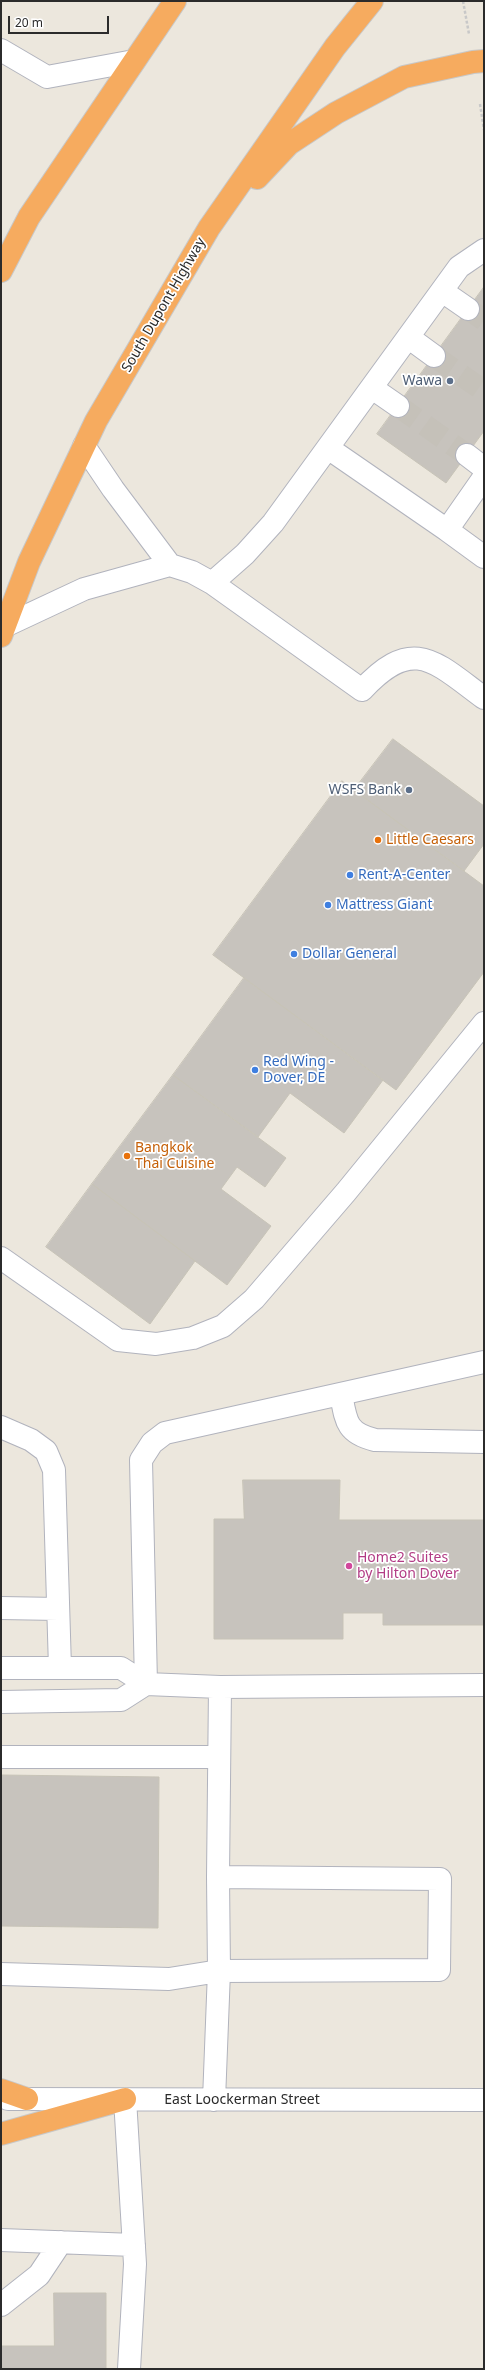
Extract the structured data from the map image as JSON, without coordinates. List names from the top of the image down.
{
  "streets": {
    "highway": ["South Dupont Highway"],
    "street": ["East Loockerman Street"]
  },
  "places": [
    "Wawa",
    "WSFS Bank",
    "Little Caesars",
    "Rent-A-Center",
    "Mattress Giant",
    "Dollar General",
    "Red Wing - Dover, DE",
    "Bangkok Thai Cuisine",
    "Home2 Suites by Hilton Dover"
  ],
  "scale_bar": "20 m"
}
